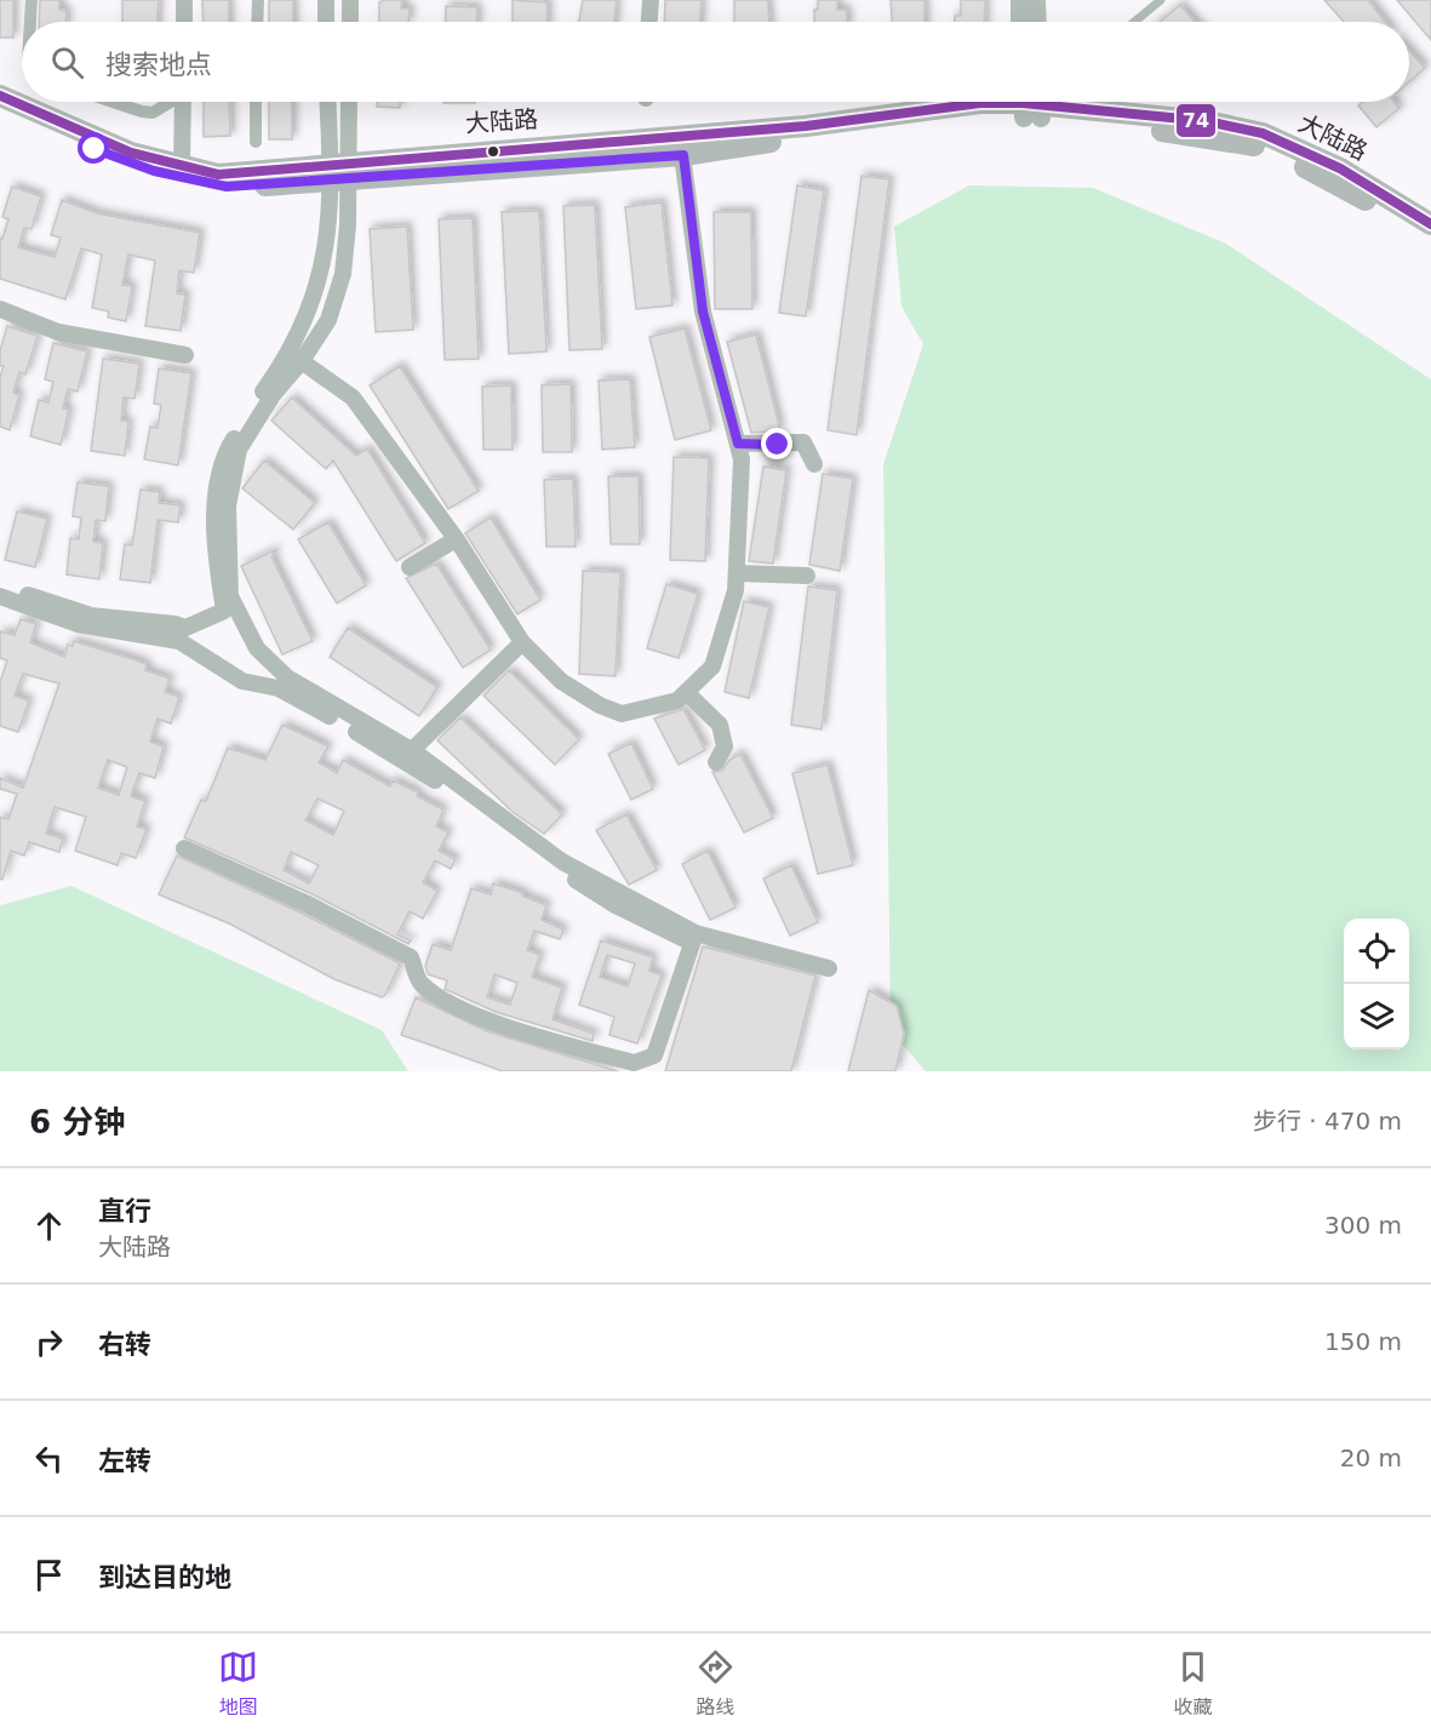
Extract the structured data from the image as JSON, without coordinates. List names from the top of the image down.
{
  "streets": {
    "main road": ["大陆路"]
  },
  "lines": ["transit line 74"],
  "page": {
    "search": "搜索地点",
    "heading": ["6 分钟", "步行 · 470 m"],
    "list": [
      ["直行", "大陆路", "300 m"],
      ["右转", "150 m"],
      ["左转", "20 m"],
      "到达目的地"
    ],
    "nav": ["地图", "路线", "收藏"]
  }
}
